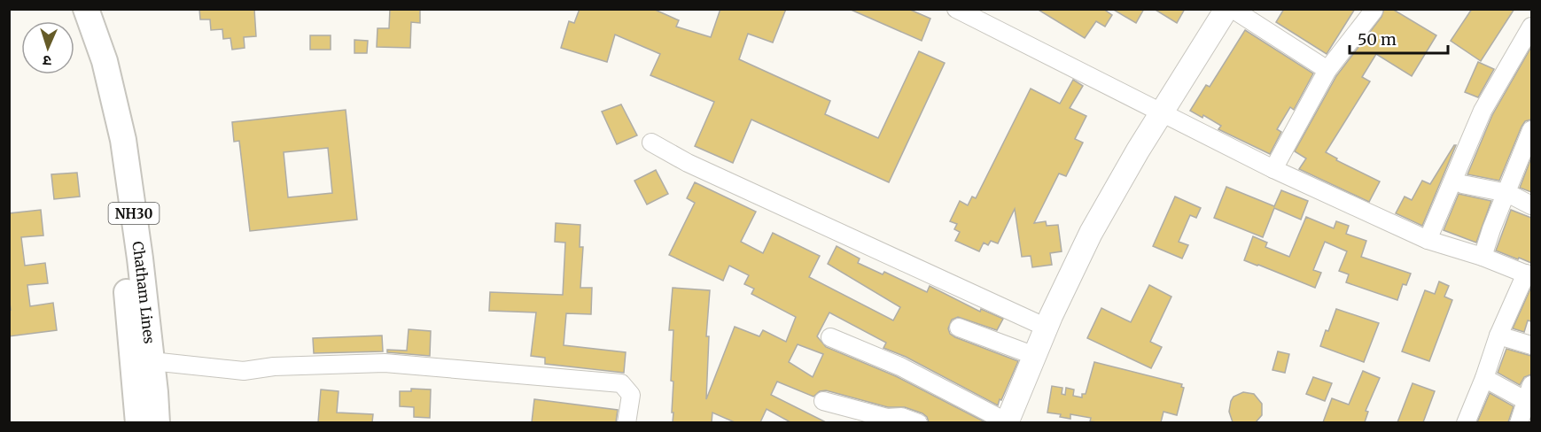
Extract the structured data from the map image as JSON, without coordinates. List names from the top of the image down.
{
  "streets": {
    "highway": ["NH30", "Chatham Lines"]
  },
  "scale_bar": "50 m",
  "north": "bottom"
}
